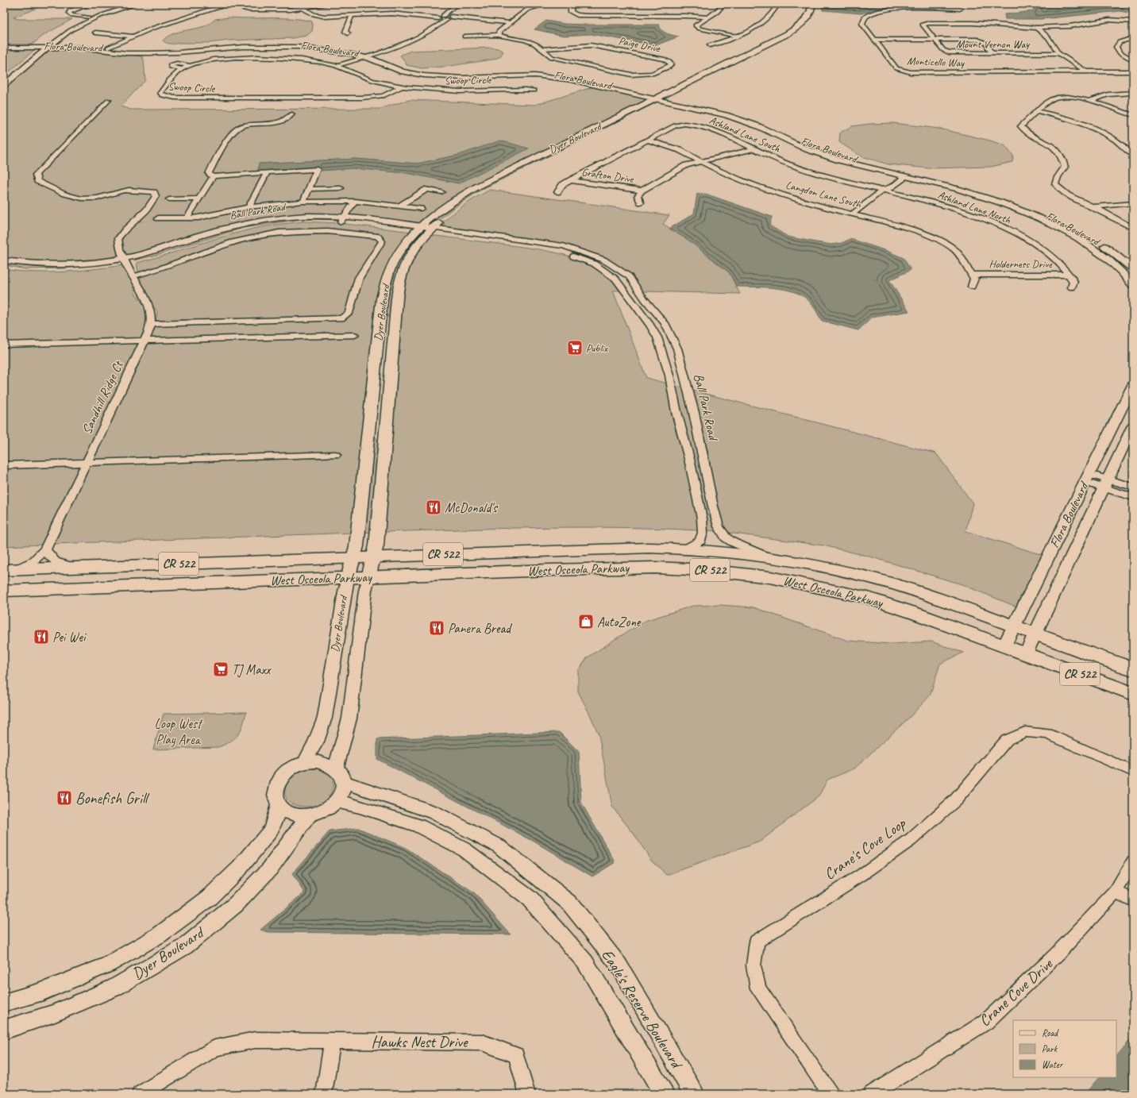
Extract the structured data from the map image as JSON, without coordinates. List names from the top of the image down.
{
  "streets": {
    "main road": ["Dyer Boulevard", "CR 522", "West Osceola Parkway"],
    "street": [
      "Mount Vernon Way",
      "Paige Drive",
      "Flora Boulevard",
      "Monticello Way",
      "Swoop Circle",
      "Ashland Lane South",
      "Grafton Drive",
      "Langdon Lane South",
      "Ashland Lane North",
      "Ball Park Road",
      "Holderness Drive",
      "Sandhill Ridge Ct",
      "Crane's Cove Loop",
      "Crane Cove Drive",
      "Eagle's Reserve Boulevard",
      "Hawks Nest Drive"
    ]
  },
  "crossings": [
    ["Mount Vernon Way", "Monticello Way"],
    ["Flora Boulevard", "Dyer Boulevard"],
    ["Flora Boulevard", "West Osceola Parkway"],
    ["Ashland Lane South", "Grafton Drive"],
    ["Ashland Lane South", "Langdon Lane South"],
    ["Ashland Lane South", "Ashland Lane North"],
    ["Dyer Boulevard", "Ball Park Road"],
    ["Dyer Boulevard", "West Osceola Parkway"],
    ["Dyer Boulevard", "Eagle's Reserve Boulevard"],
    ["Langdon Lane South", "Holderness Drive"],
    ["Ashland Lane North", "Holderness Drive"],
    ["Ball Park Road", "West Osceola Parkway"],
    ["Sandhill Ridge Ct", "West Osceola Parkway"]
  ],
  "parks": ["Loop West Play Area"],
  "places": {
    "supermarket": ["Publix", "TJ Maxx"],
    "restaurant": [
      "McDonald's",
      "Panera Bread",
      "Pei Wei",
      "Bonefish Grill"
    ],
    "shop": ["AutoZone"]
  },
  "legend": ["Road", "Park", "Water"]
}
